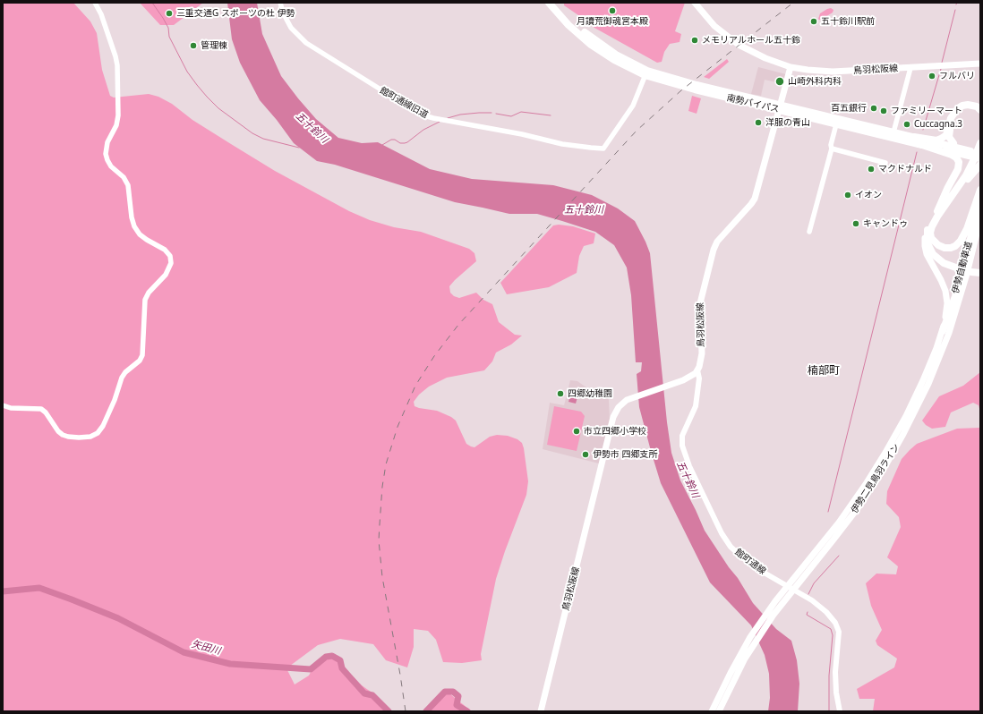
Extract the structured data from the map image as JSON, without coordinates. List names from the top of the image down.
{
  "streets": {
    "highway": ["南勢バイパス", "伊勢自動車道"],
    "main road": ["鳥羽松阪線", "伊勢二見鳥羽ライン", "館町通線"],
    "street": ["館町通線旧道"]
  },
  "crossings": [
    ["鳥羽松阪線", "南勢バイパス"],
    ["鳥羽松阪線", "館町通線"],
    ["館町通線旧道", "南勢バイパス"],
    ["伊勢自動車道", "伊勢二見鳥羽ライン"]
  ],
  "districts": ["楠部町"],
  "water": ["五十鈴川", "矢田川"],
  "places": [
    "月讀荒御魂宮本殿",
    "三重交通G スポーツの杜 伊勢",
    "五十鈴川駅前",
    "メモリアルホール五十鈴",
    "管理棟",
    "フルバリ",
    "山崎外科内科",
    "百五銀行",
    "ファミリーマート",
    "洋服の青山",
    "Cuccagna.3",
    "マクドナルド",
    "イオン",
    "キャンドゥ",
    "四郷幼稚園",
    "市立四郷小学校",
    "伊勢市 四郷支所"
  ]
}
